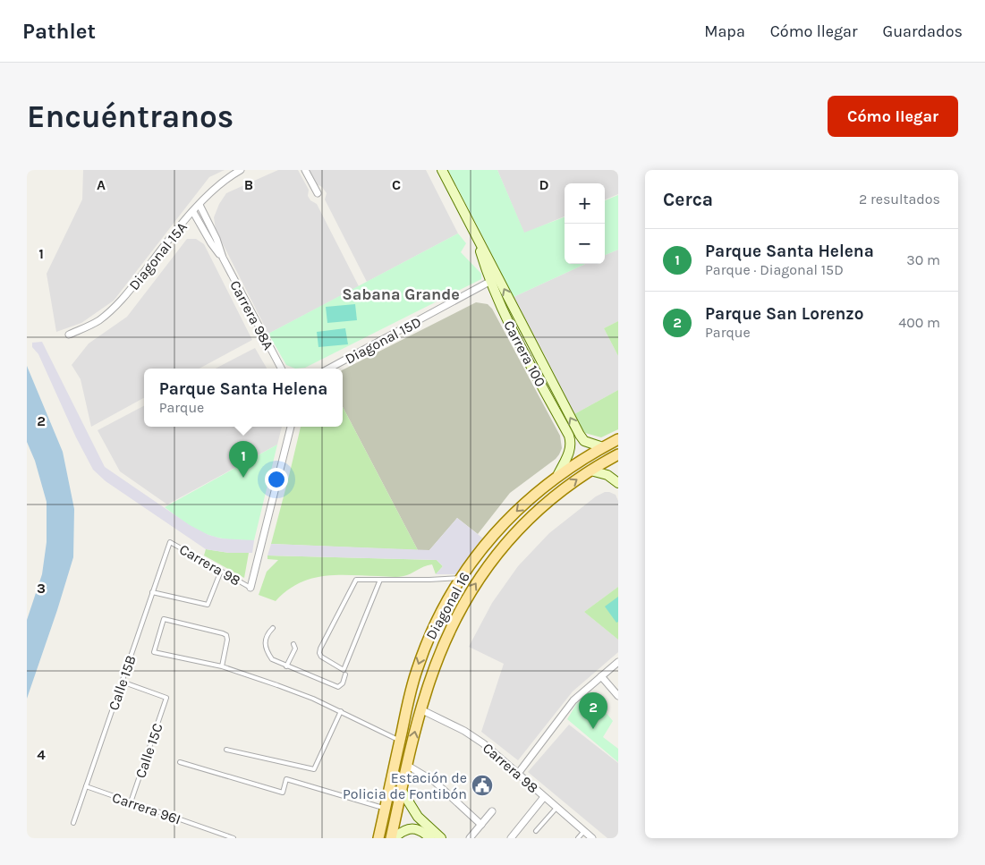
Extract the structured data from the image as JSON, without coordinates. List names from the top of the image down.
{
  "streets": {
    "main road": ["Diagonal 16"],
    "street": [
      "Diagonal 15A",
      "Carrera 98A",
      "Diagonal 15D",
      "Carrera 100",
      "Carrera 98"
    ],
    "lane": ["Calle 15B", "Calle 15C", "Carrera 96I"]
  },
  "crossings": [
    ["Diagonal 15A", "Carrera 98A"],
    ["Diagonal 15D", "Carrera 100"],
    ["Carrera 100", "Diagonal 16"],
    ["Carrera 98", "Diagonal 16"],
    ["Carrera 98", "Calle 15B"],
    ["Calle 15B", "Calle 15C"],
    ["Calle 15B", "Carrera 96I"],
    ["Calle 15C", "Carrera 96I"]
  ],
  "districts": ["Sabana Grande"],
  "places": {
    "public building": ["Estación de Policia de Fontibón"]
  },
  "page": {
    "header": "Pathlet",
    "nav": ["Mapa", "Cómo llegar", "Guardados"],
    "buttons": "Cómo llegar",
    "title": "Encuéntranos",
    "heading": ["Cerca", "2 resultados"],
    "map_buttons": ["+", "−"],
    "list": [
      {
        "mark": "1",
        "name": "Parque Santa Helena",
        "note": "Parque · Diagonal 15D",
        "value": "30 m"
      },
      {
        "mark": "2",
        "name": "Parque San Lorenzo",
        "note": "Parque",
        "value": "400 m"
      }
    ],
    "popup": ["Parque Santa Helena", "Parque"],
    "pins": ["1", "2"]
  },
  "grid": {
    "columns": [
      "A",
      "B",
      "C",
      "D"
    ],
    "rows": [
      "1",
      "2",
      "3",
      "4"
    ]
  }
}
